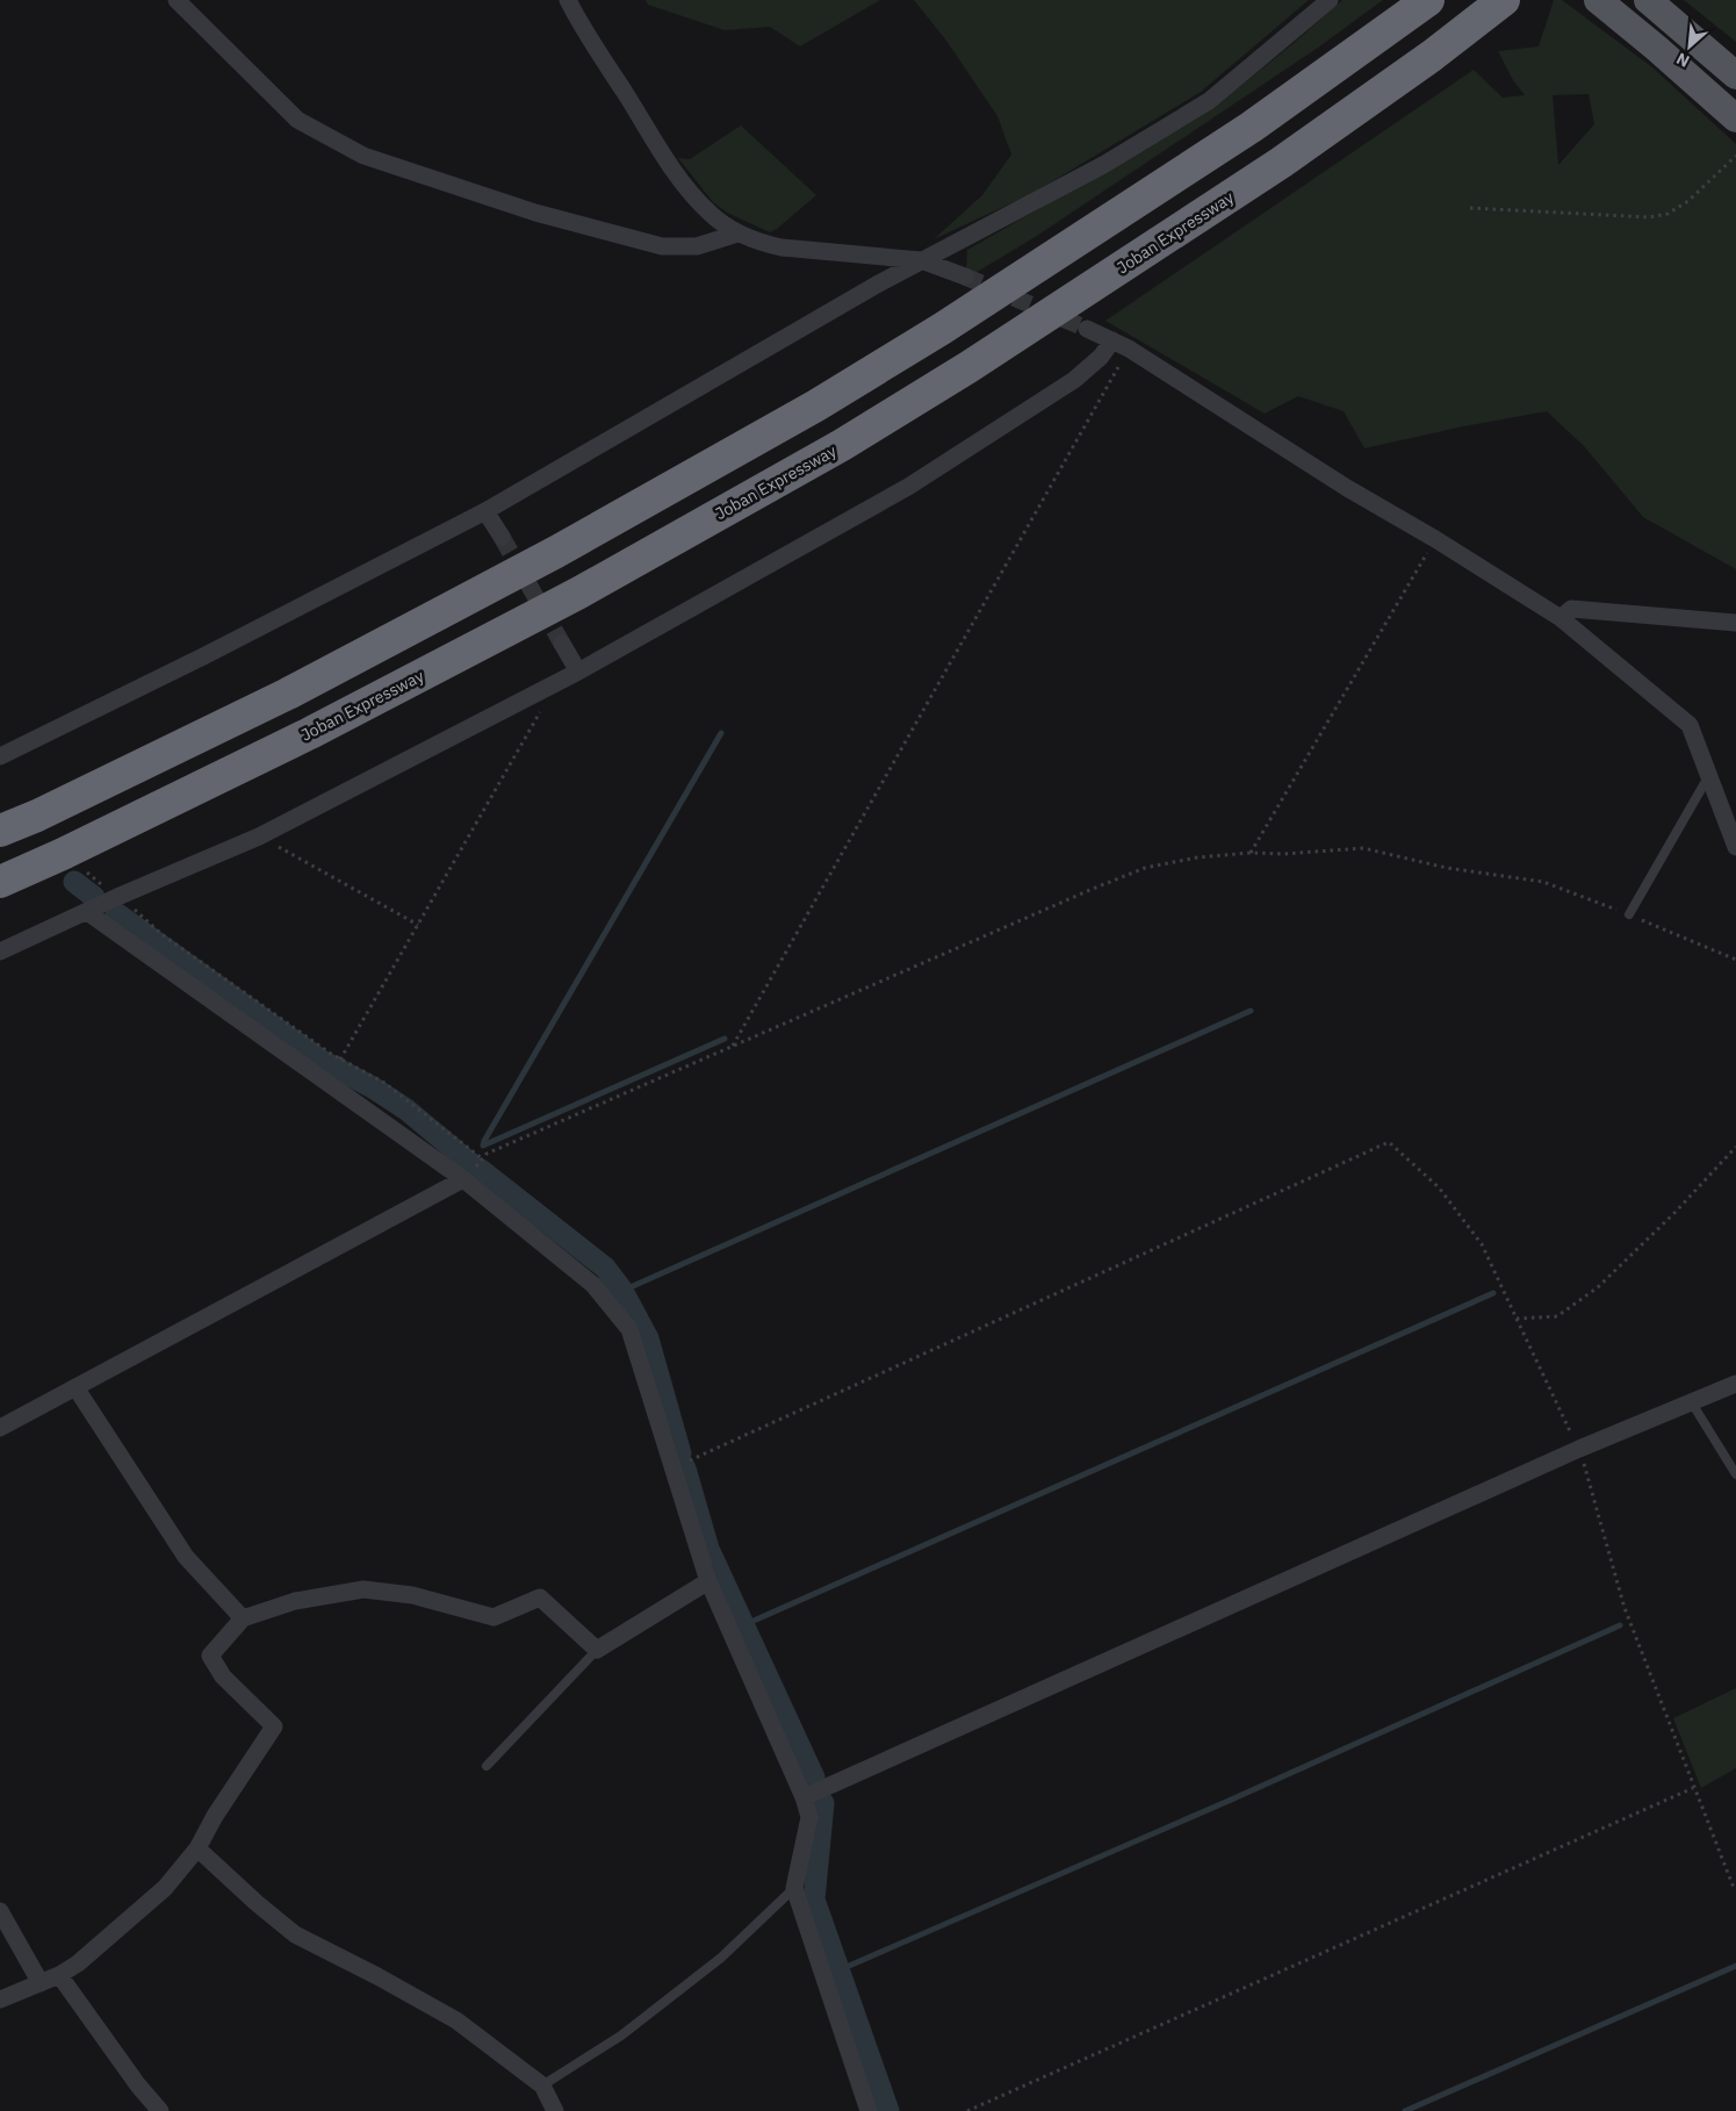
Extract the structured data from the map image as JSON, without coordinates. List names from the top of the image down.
{
  "streets": {
    "highway": ["Joban Expressway"]
  },
  "north": "bottom left"
}
